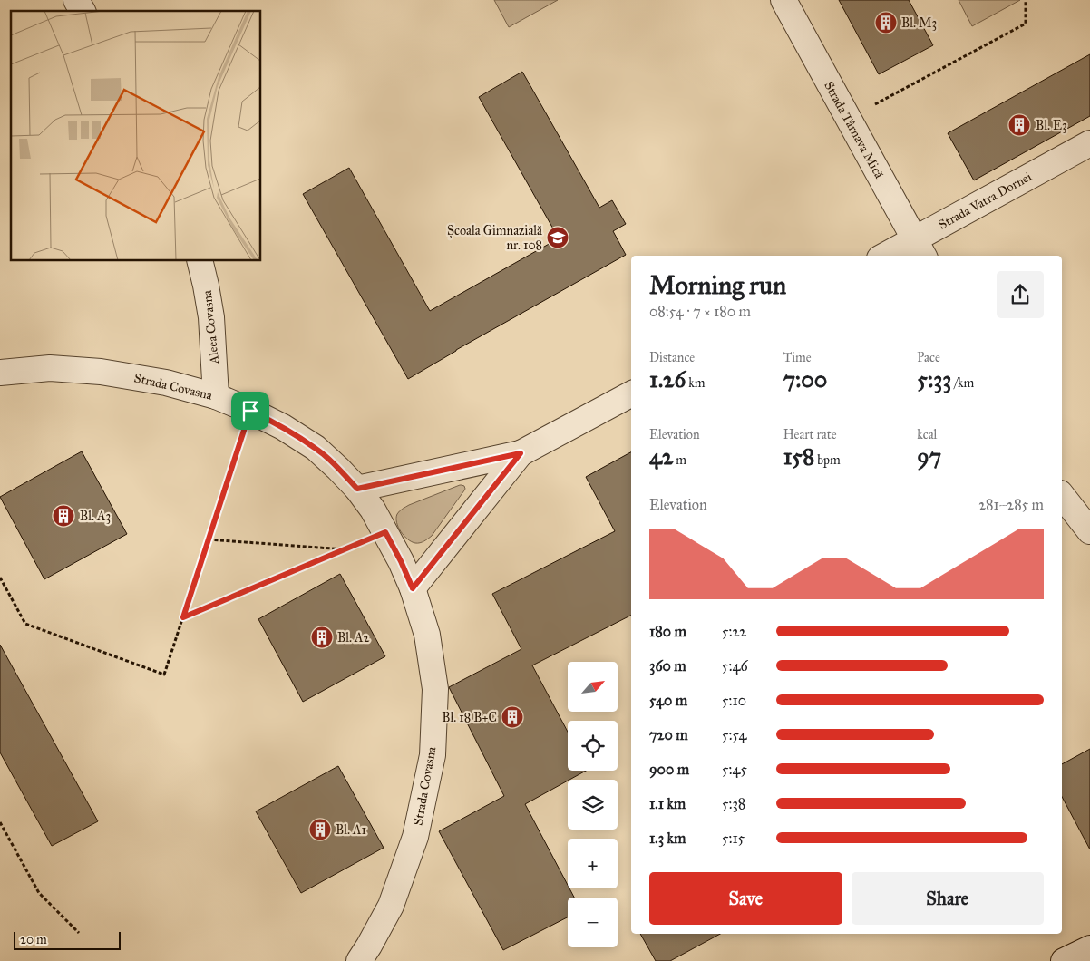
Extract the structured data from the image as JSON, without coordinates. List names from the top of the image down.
{
  "streets": {
    "street": [
      "Strada Târnava Mică",
      "Strada Vatra Dornei",
      "Aleea Covasna",
      "Strada Covasna"
    ]
  },
  "crossings": [
    ["Strada Târnava Mică", "Strada Vatra Dornei"],
    ["Aleea Covasna", "Strada Covasna"]
  ],
  "places": {
    "building": [
      "Bl. M3",
      "Bl. E3",
      "Bl. A3",
      "Bl. A2",
      "Bl. 18 B+C",
      "Bl. A1"
    ],
    "school or university": ["Școala Gimnazială nr. 108"]
  },
  "scale_bar": "20 m",
  "north": "top right",
  "page": {
    "heading": ["Morning run", "08:54 · 7 × 180 m"],
    "stats": [
      ["Distance", "1.26 km"],
      ["Time", "7:00"],
      ["Pace", "5:33 /km"],
      ["Elevation", "42 m"],
      ["Heart rate", "158 bpm"],
      ["kcal", "97"]
    ],
    "chart": ["Elevation", "281–285 m"],
    "list": [
      {
        "name": "180 m",
        "note": "5:22"
      },
      {
        "name": "360 m",
        "note": "5:46"
      },
      {
        "name": "540 m",
        "note": "5:10"
      },
      {
        "name": "720 m",
        "note": "5:54"
      },
      {
        "name": "900 m",
        "note": "5:45"
      },
      {
        "name": "1.1 km",
        "note": "5:38"
      },
      {
        "name": "1.3 km",
        "note": "5:15"
      }
    ],
    "map_buttons": ["+", "−"],
    "buttons": ["Save", "Share"],
    "scale": "20 m"
  }
}
